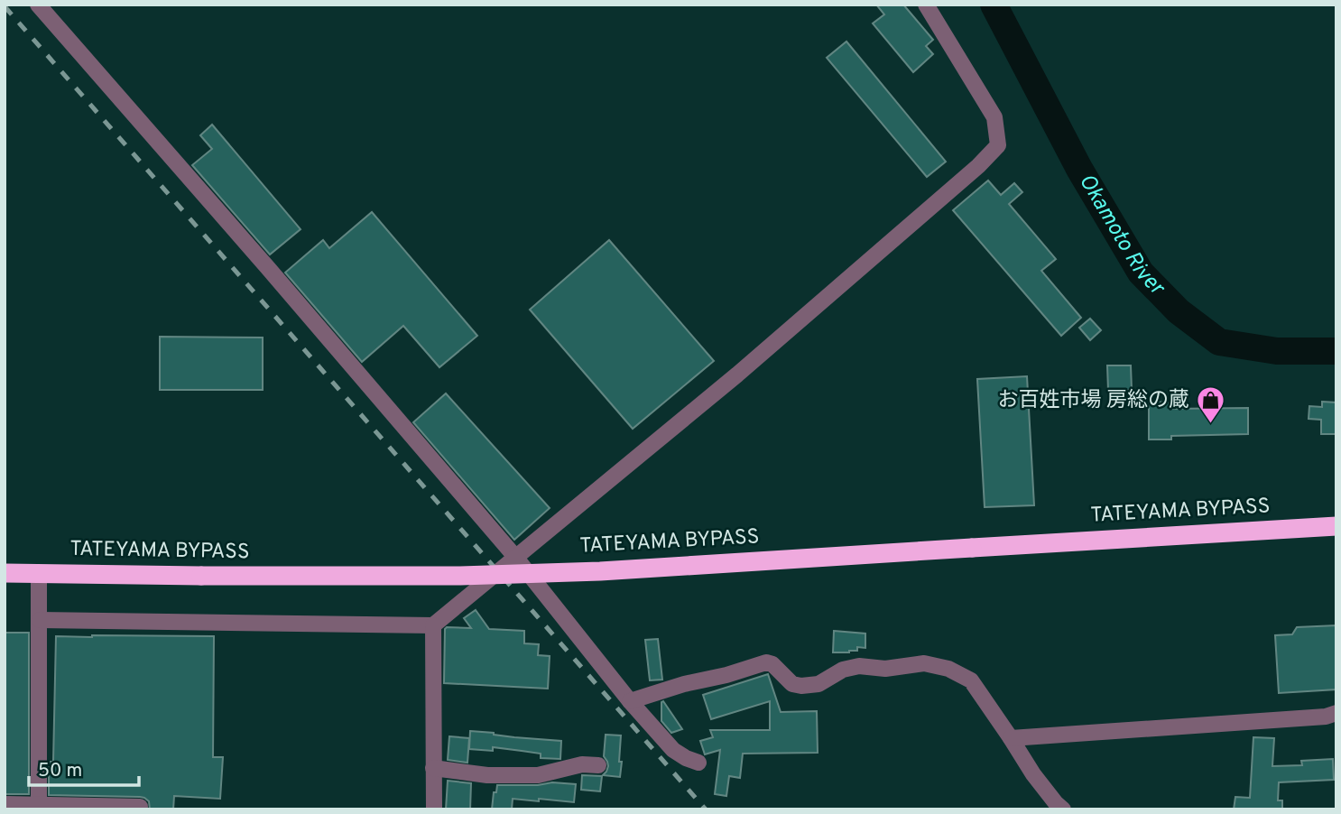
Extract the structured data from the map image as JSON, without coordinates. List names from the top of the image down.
{
  "streets": {
    "highway": ["TATEYAMA BYPASS"]
  },
  "water": ["Okamoto River"],
  "places": {
    "shop": ["お百姓市場 房総の蔵"]
  },
  "scale_bar": "50 m"
}
